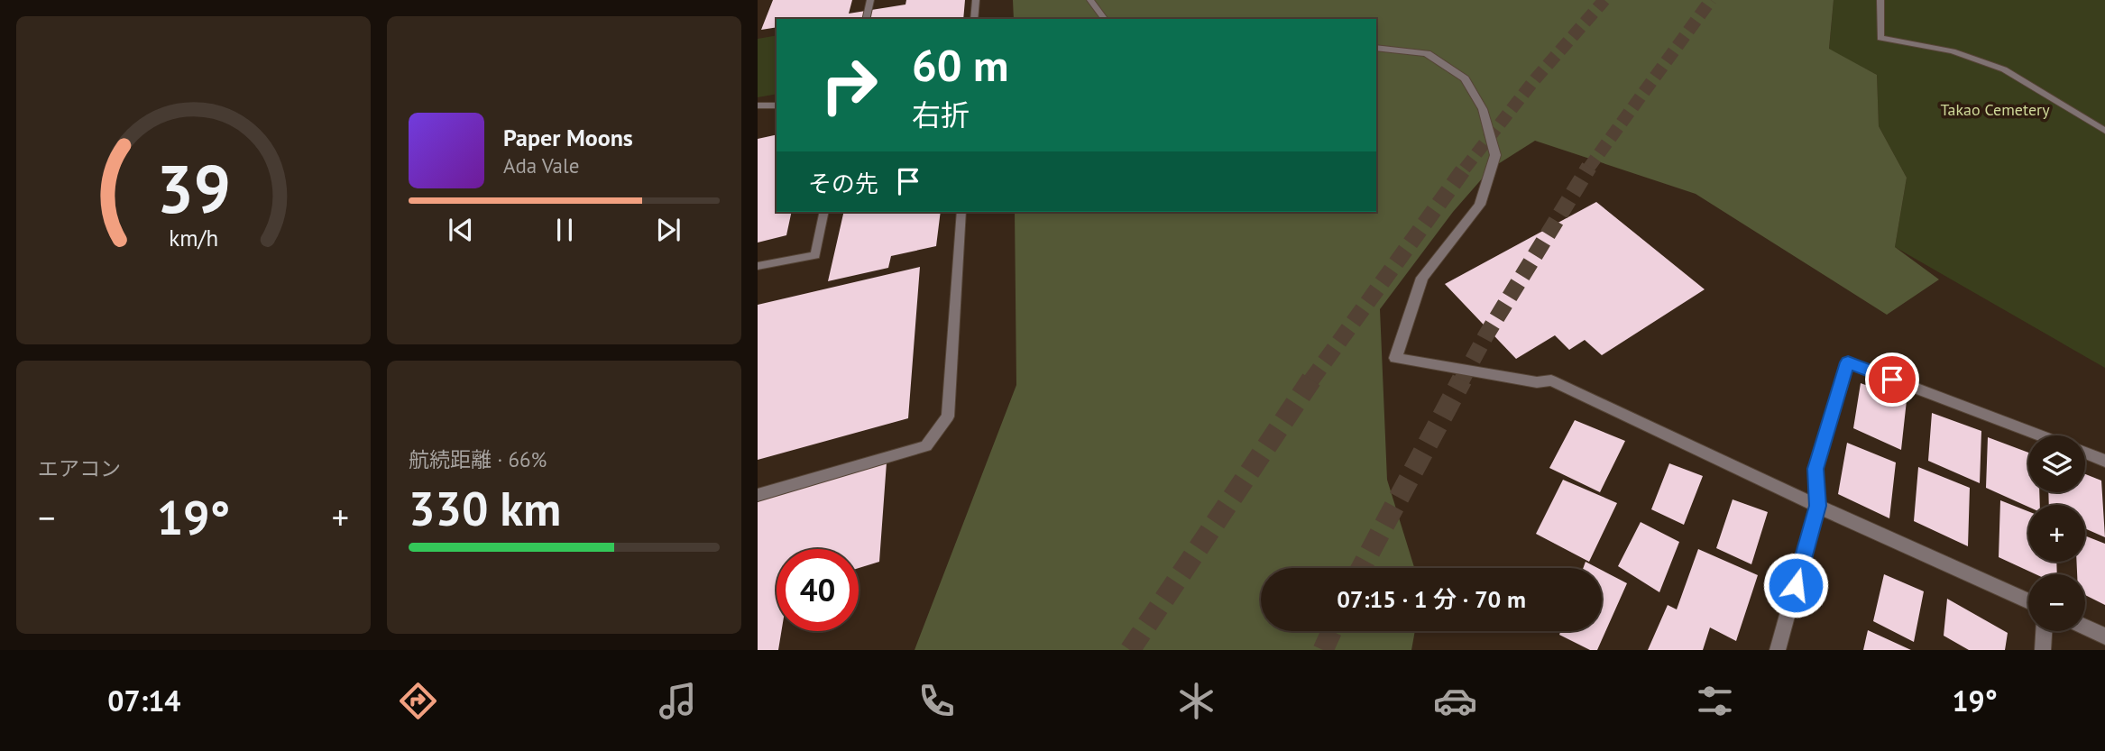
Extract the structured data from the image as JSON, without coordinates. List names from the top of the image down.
{
  "parks": ["Takao Cemetery"],
  "page": {
    "turn": ["60 m", "右折"],
    "song": ["Paper Moons", "Ada Vale"],
    "then": "その先",
    "tile": [
      "エアコン",
      ["航続距離 · 66%", "330 km"]
    ],
    "map_buttons": ["+", "−"],
    "heat": ["−", "19°", "+"],
    "limit": "40",
    "trip": "07:15 · 1 分 · 70 m",
    "tabs": ["07:14", "19°"],
    "gauge": ["39", "km/h"]
  }
}
